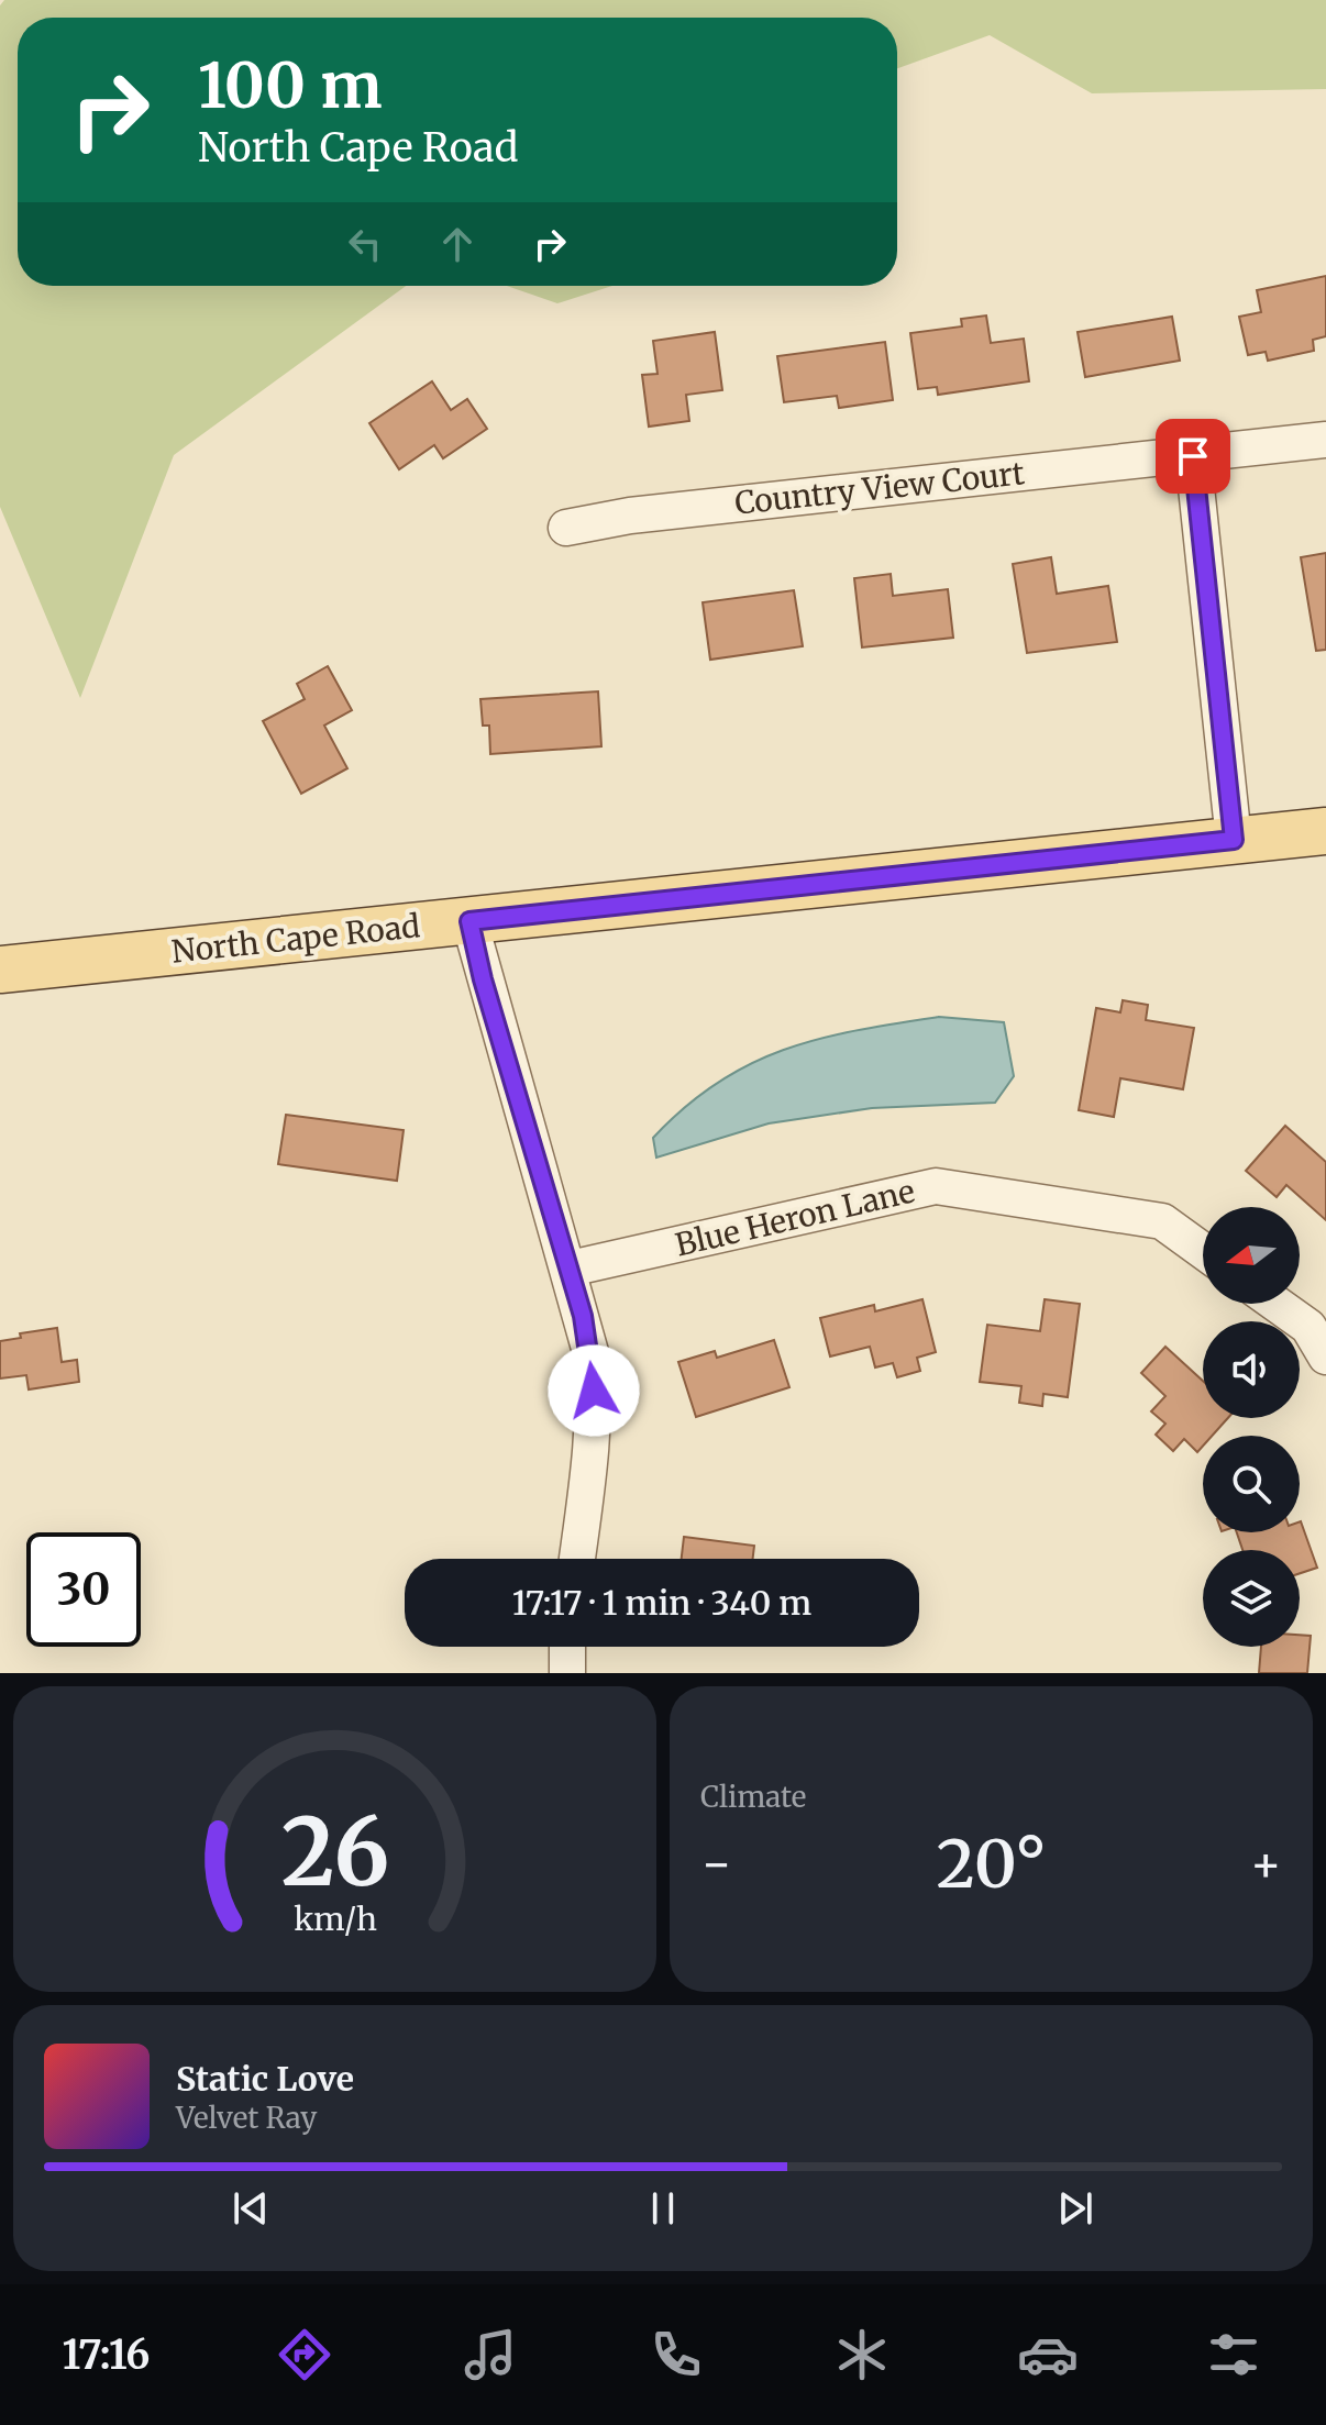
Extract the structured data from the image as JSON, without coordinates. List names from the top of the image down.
{
  "streets": {
    "main road": ["North Cape Road"],
    "street": ["Country View Court", "Blue Heron Lane"]
  },
  "north": "left",
  "page": {
    "turn": ["100 m", "North Cape Road"],
    "limit": "30",
    "trip": "17:17 · 1 min · 340 m",
    "tile": "Climate",
    "heat": ["−", "20°", "+"],
    "song": ["Static Love", "Velvet Ray"],
    "tabs": "17:16",
    "gauge": ["26", "km/h"]
  }
}
